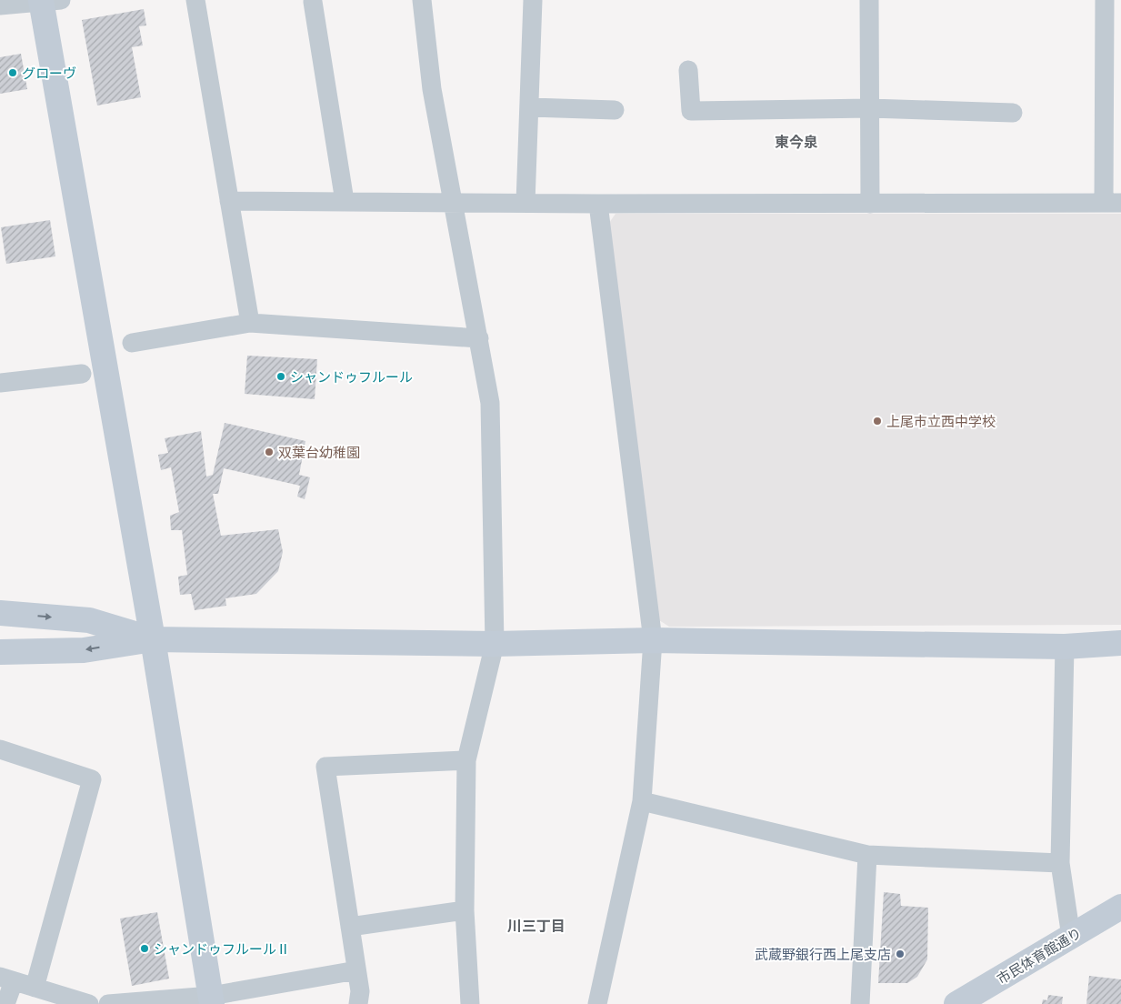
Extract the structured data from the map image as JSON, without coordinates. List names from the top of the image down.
{
  "streets": {
    "street": ["市民体育館通り"]
  },
  "districts": ["東今泉", "川三丁目"],
  "places": [
    "グローヴ",
    "シャンドゥフルール",
    "上尾市立西中学校",
    "双葉台幼稚園",
    "シャンドゥフルールⅡ",
    "武蔵野銀行西上尾支店"
  ]
}
